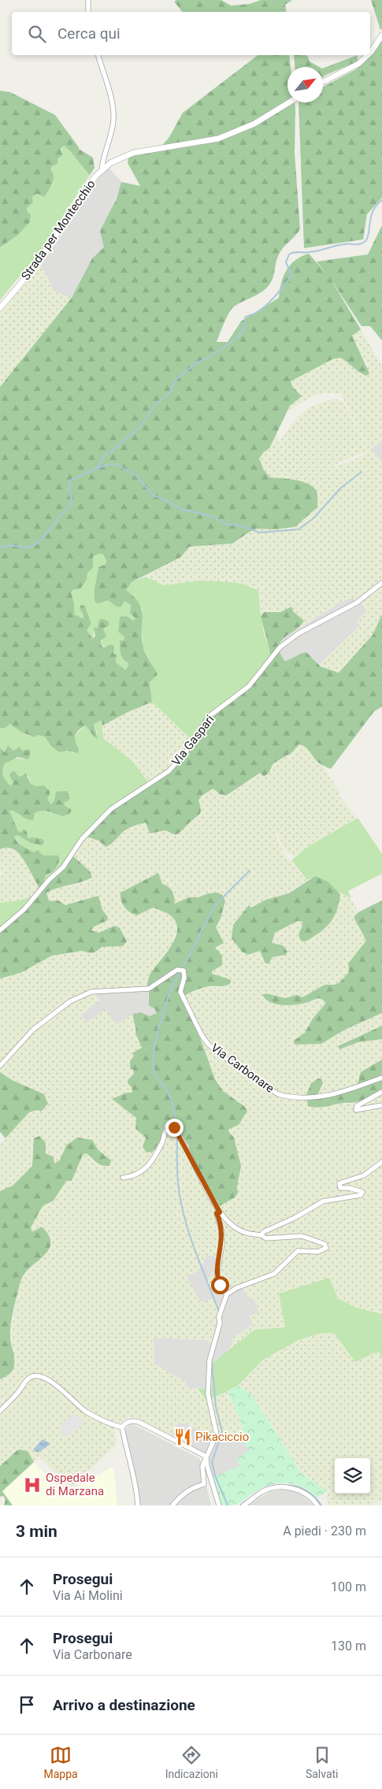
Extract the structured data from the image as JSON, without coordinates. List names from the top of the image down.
{
  "streets": {
    "street": ["Strada per Montecchio", "Via Gaspari", "Via Carbonare"]
  },
  "places": {
    "restaurant": ["Pikaciccio"],
    "hospital": ["Ospedale di Marzana"]
  },
  "north": "top right",
  "page": {
    "search": "Cerca qui",
    "heading": ["3 min", "A piedi · 230 m"],
    "list": [
      ["Prosegui", "Via Ai Molini", "100 m"],
      ["Prosegui", "Via Carbonare", "130 m"],
      "Arrivo a destinazione"
    ],
    "nav": ["Mappa", "Indicazioni", "Salvati"]
  }
}
